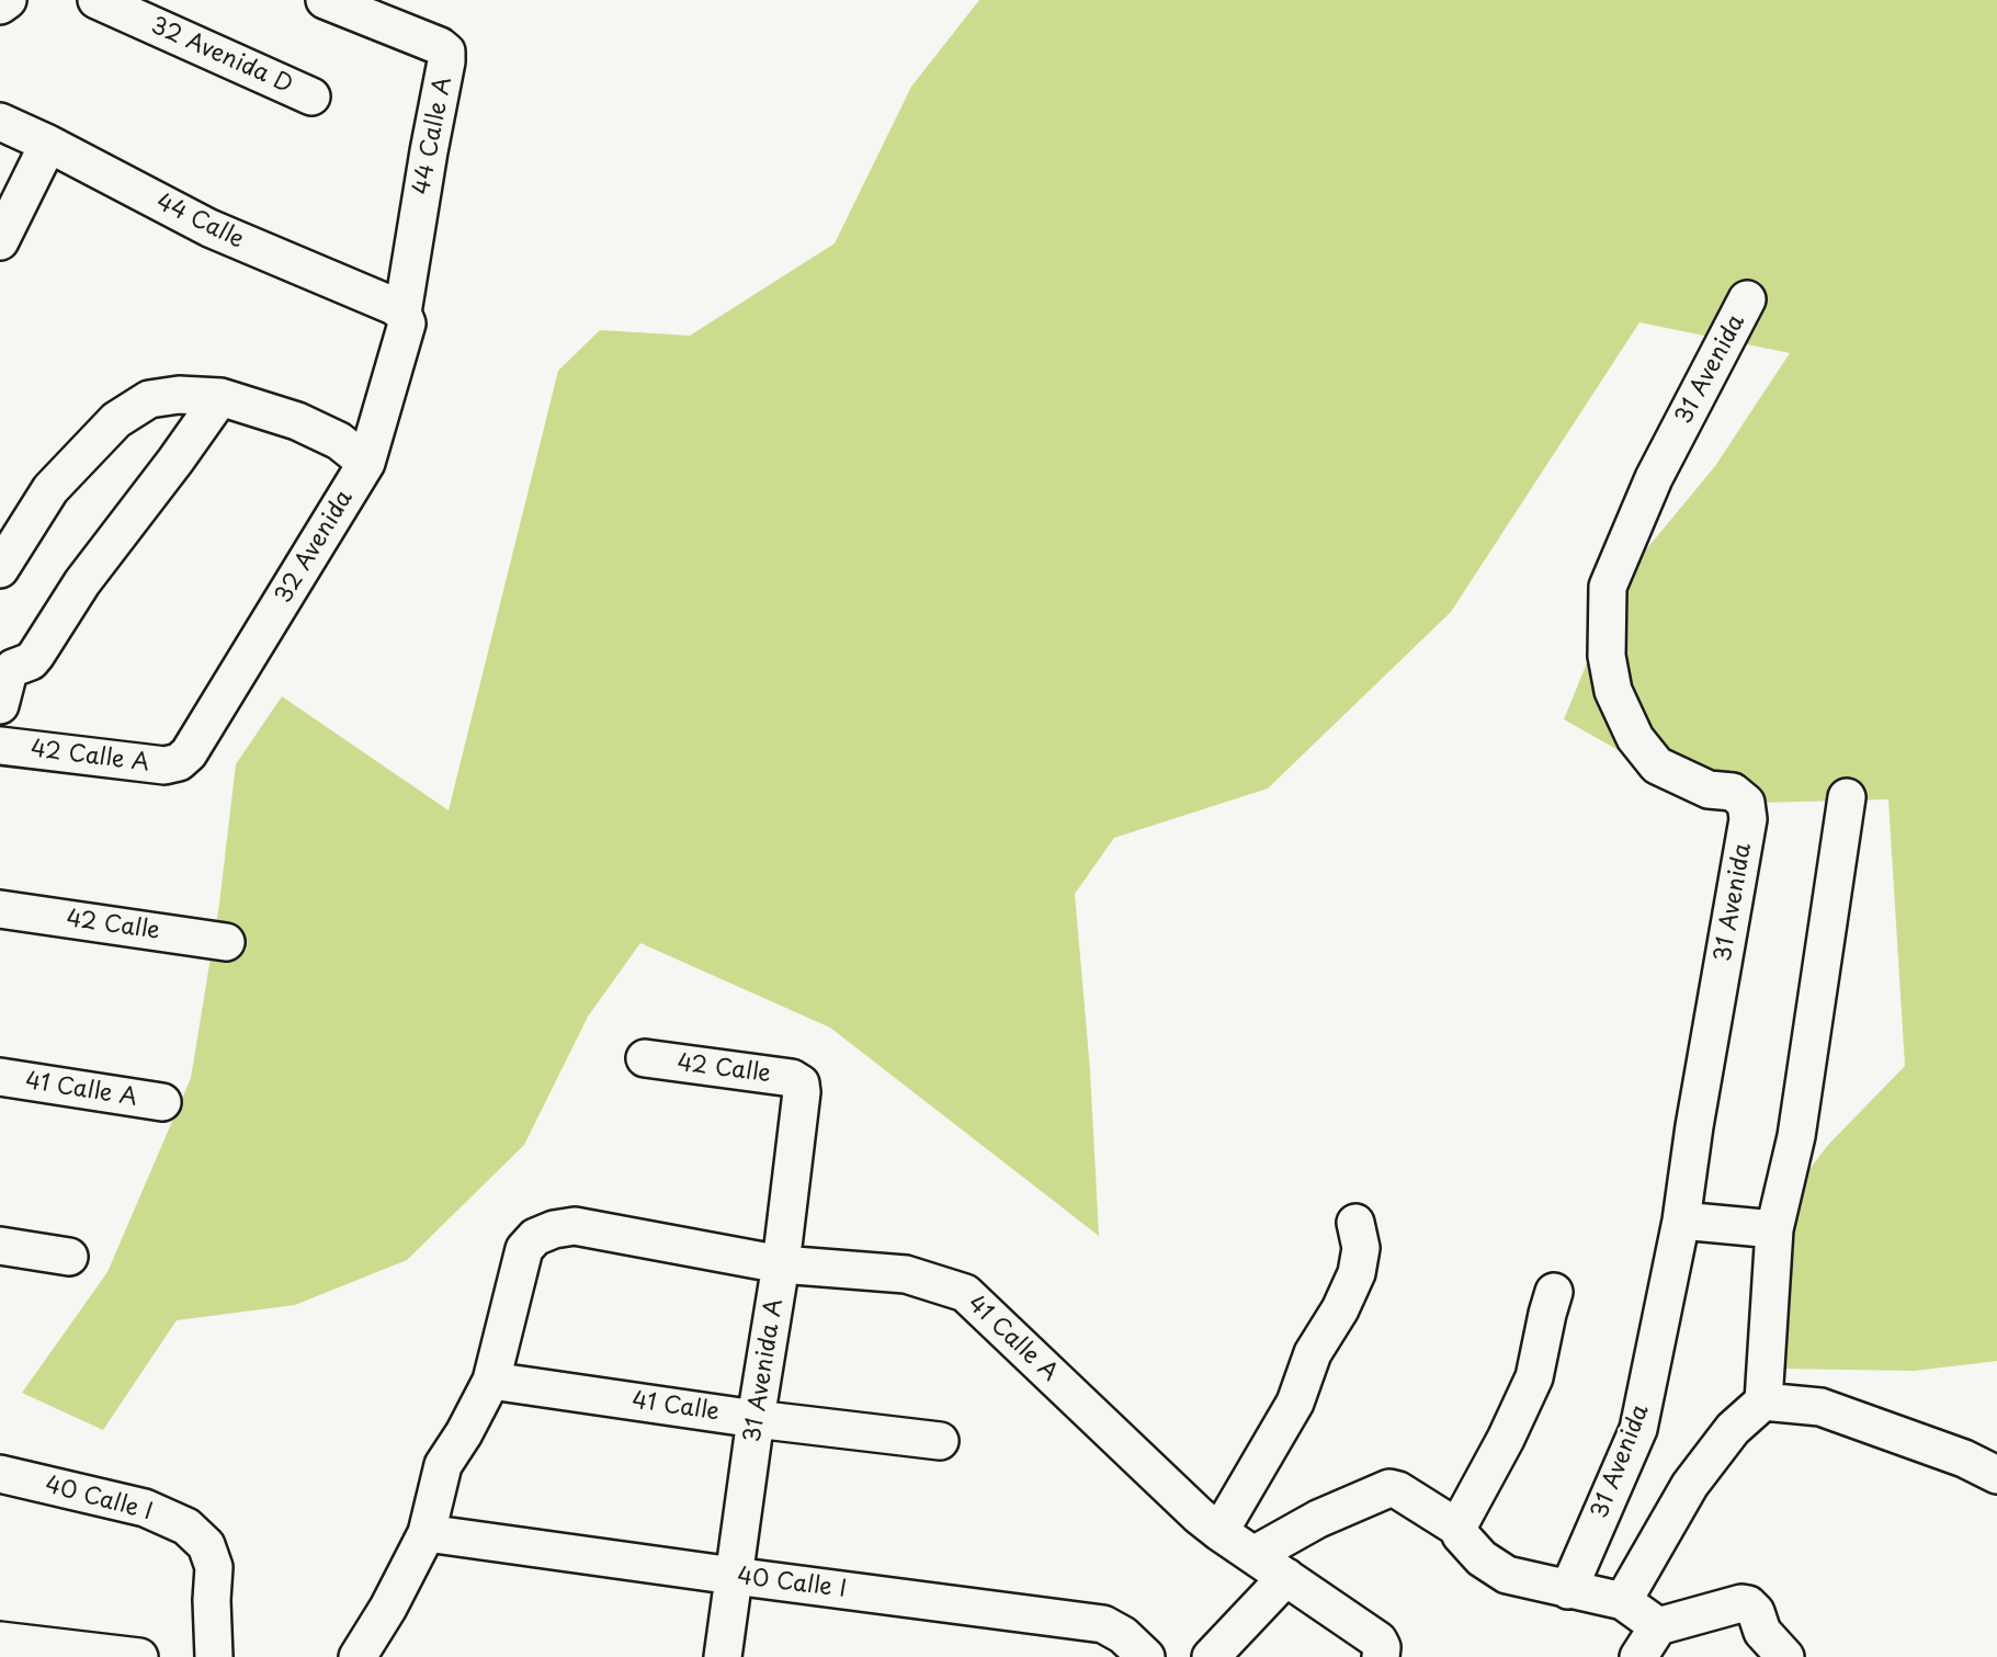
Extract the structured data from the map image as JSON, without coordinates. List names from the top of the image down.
{
  "streets": {
    "street": [
      "32 Avenida D",
      "44 Calle A",
      "44 Calle",
      "31 Avenida",
      "32 Avenida",
      "42 Calle A",
      "42 Calle",
      "41 Calle A",
      "31 Avenida A",
      "41 Calle",
      "40 Calle I"
    ]
  },
  "crossings": [
    ["44 Calle A", "44 Calle"],
    ["44 Calle A", "32 Avenida"],
    ["44 Calle", "32 Avenida"],
    ["32 Avenida", "42 Calle A"],
    ["42 Calle", "31 Avenida A"],
    ["41 Calle A", "31 Avenida A"],
    ["41 Calle A", "41 Calle"],
    ["31 Avenida A", "41 Calle"],
    ["31 Avenida A", "40 Calle I"]
  ]
}
